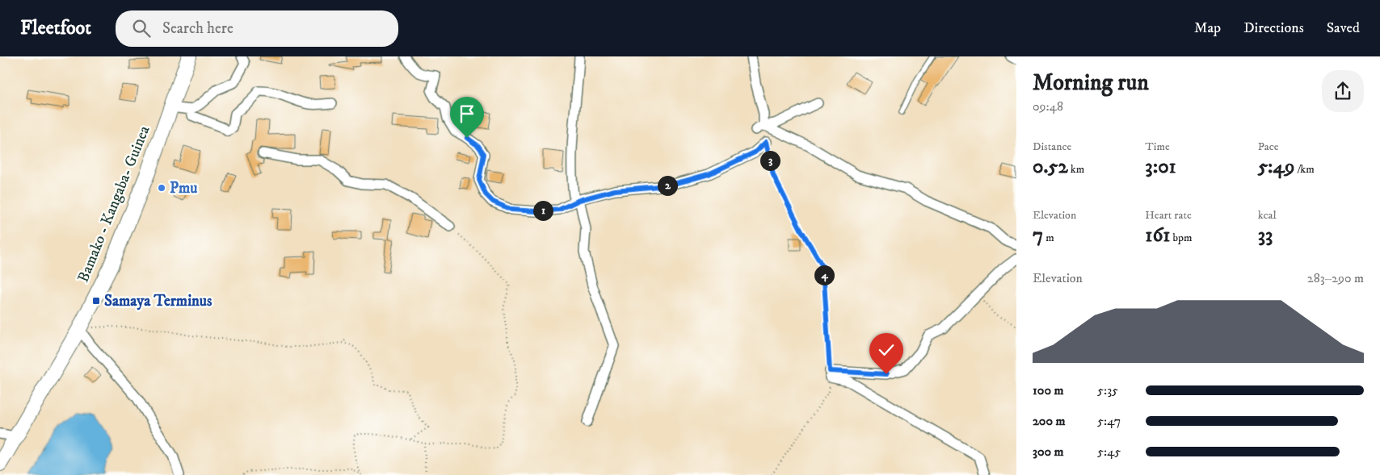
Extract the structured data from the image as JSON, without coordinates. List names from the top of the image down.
{
  "streets": {
    "main road": ["Bamako - Kangaba- Guinea"]
  },
  "places": {
    "other": ["Pmu"],
    "transit": ["Samaya Terminus"]
  },
  "page": {
    "header": "Fleetfoot",
    "search": "Search here",
    "nav": ["Map", "Directions", "Saved"],
    "heading": ["Morning run", "09:48"],
    "stats": [
      ["Distance", "0.52 km"],
      ["Time", "3:01"],
      ["Pace", "5:49 /km"],
      ["Elevation", "7 m"],
      ["Heart rate", "161 bpm"],
      ["kcal", "33"]
    ],
    "pins": [
      "3",
      "2",
      "1",
      "4"
    ],
    "chart": ["Elevation", "283–290 m"],
    "list": [
      {
        "name": "100 m",
        "note": "5:35"
      },
      {
        "name": "200 m",
        "note": "5:47"
      },
      {
        "name": "300 m",
        "note": "5:45"
      }
    ]
  }
}
